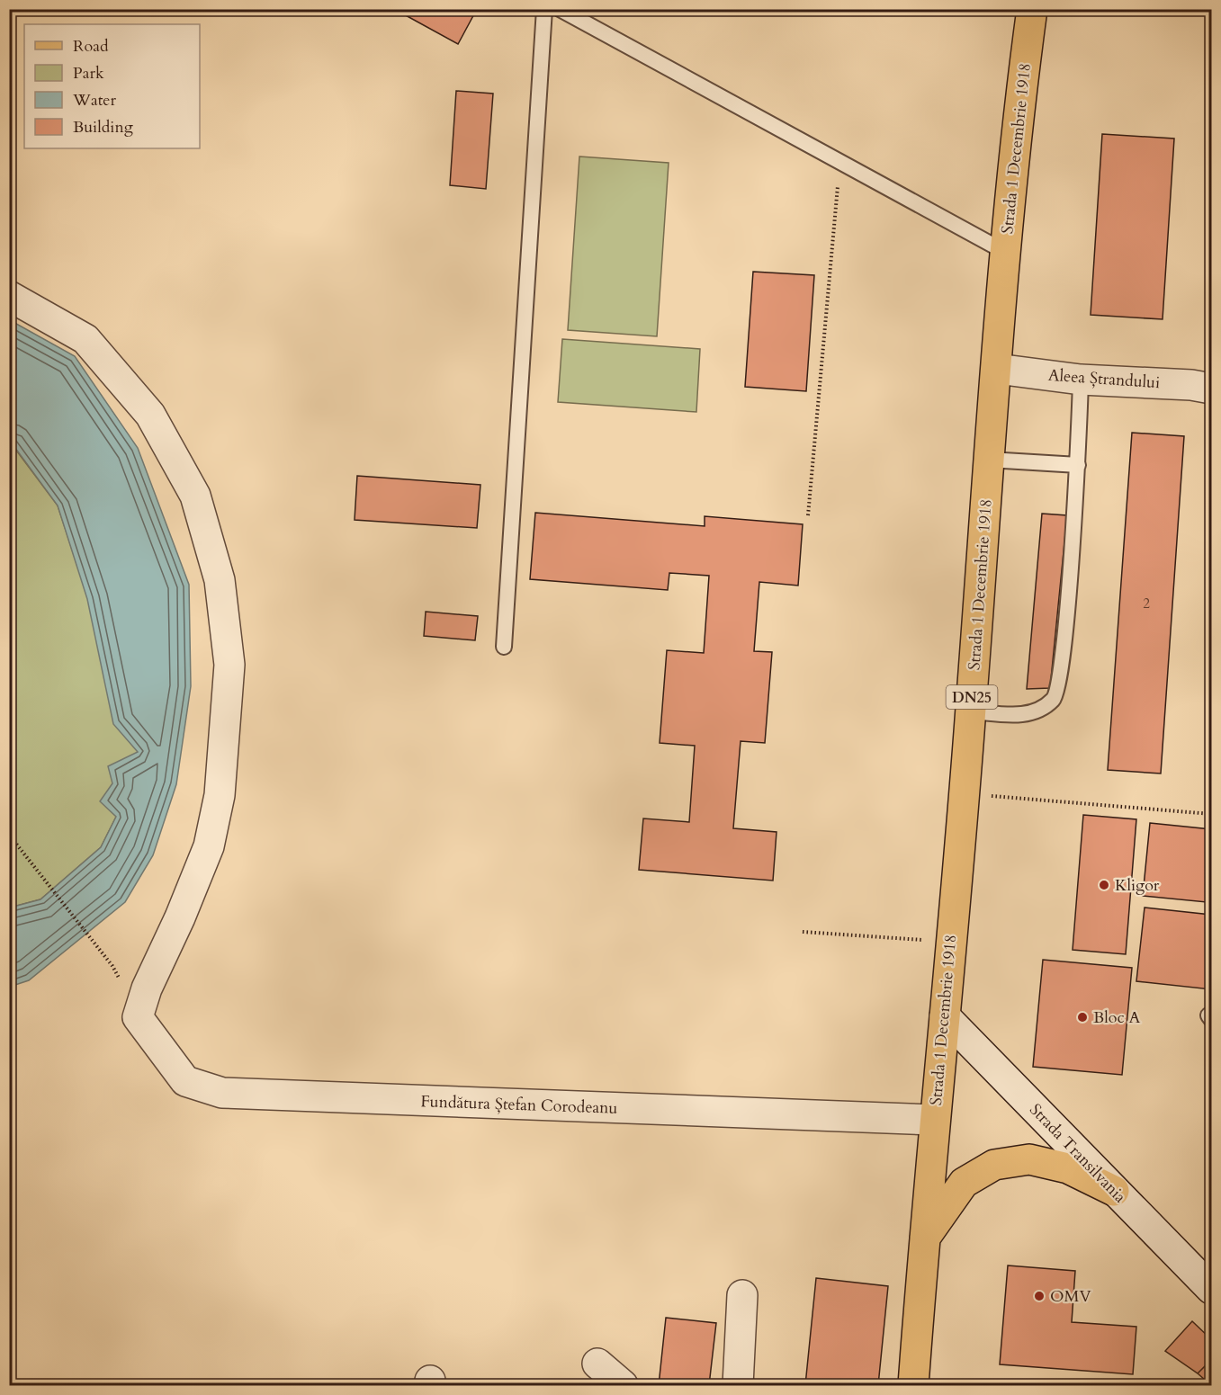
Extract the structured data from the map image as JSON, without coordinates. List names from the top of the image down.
{
  "streets": {
    "main road": ["Strada 1 Decembrie 1918", "DN25"],
    "street": ["Aleea Ștrandului", "Fundătura Ștefan Corodeanu", "Strada Transilvania"]
  },
  "crossings": [
    ["Strada 1 Decembrie 1918", "Aleea Ștrandului"],
    ["Strada 1 Decembrie 1918", "Fundătura Ștefan Corodeanu"],
    ["Strada 1 Decembrie 1918", "Strada Transilvania"]
  ],
  "places": ["Kligor", "Bloc A", "OMV"],
  "house_numbers": ["2"],
  "legend": [
    "Road",
    "Park",
    "Water",
    "Building"
  ]
}
